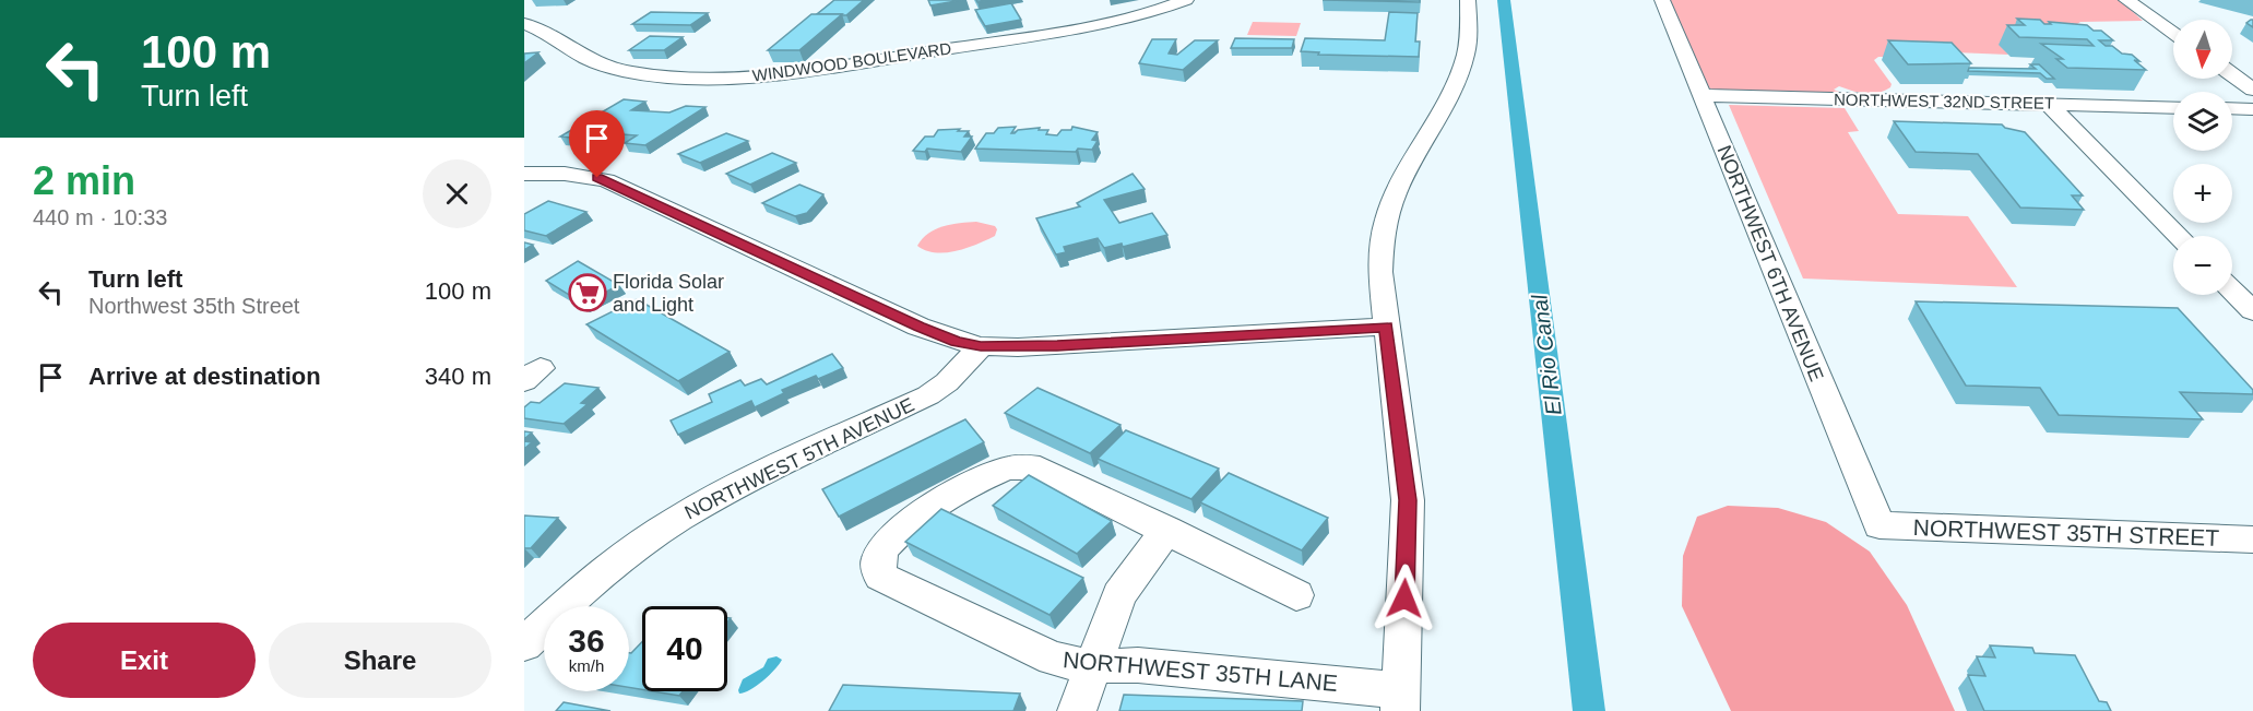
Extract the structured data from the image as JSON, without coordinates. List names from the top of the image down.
{
  "streets": {
    "street": [
      "WINDWOOD BOULEVARD",
      "NORTHWEST 32ND STREET",
      "NORTHWEST 6TH AVENUE",
      "NORTHWEST 5TH AVENUE",
      "NORTHWEST 35TH STREET",
      "NORTHWEST 35TH LANE"
    ]
  },
  "crossings": [
    ["NORTHWEST 32ND STREET", "NORTHWEST 6TH AVENUE"],
    ["NORTHWEST 6TH AVENUE", "NORTHWEST 35TH STREET"]
  ],
  "water": ["El Rio Canal"],
  "places": {
    "supermarket": ["Florida Solar and Light"]
  },
  "north": "bottom",
  "page": {
    "turn": ["100 m", "Turn left"],
    "map_buttons": ["+", "−"],
    "heading": ["2 min", "440 m · 10:33"],
    "list": [
      {
        "name": "Turn left",
        "note": "Northwest 35th Street",
        "value": "100 m"
      },
      {
        "name": "Arrive at destination",
        "value": "340 m"
      }
    ],
    "speed": "36 km/h",
    "limit": "40",
    "buttons": ["Exit", "Share"]
  }
}
